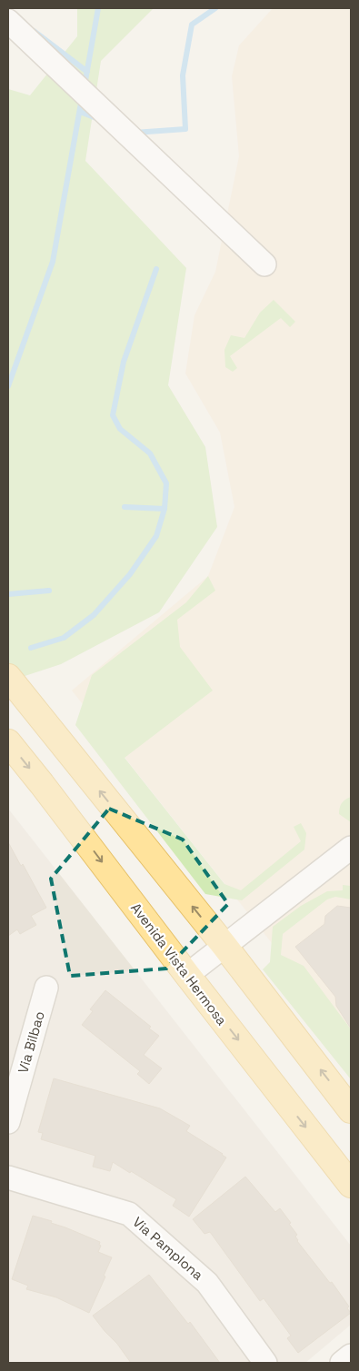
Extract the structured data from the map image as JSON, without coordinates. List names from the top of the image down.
{
  "streets": {
    "main road": ["Avenida Vista Hermosa"],
    "street": ["Via Bilbao", "Via Pamplona"]
  }
}
